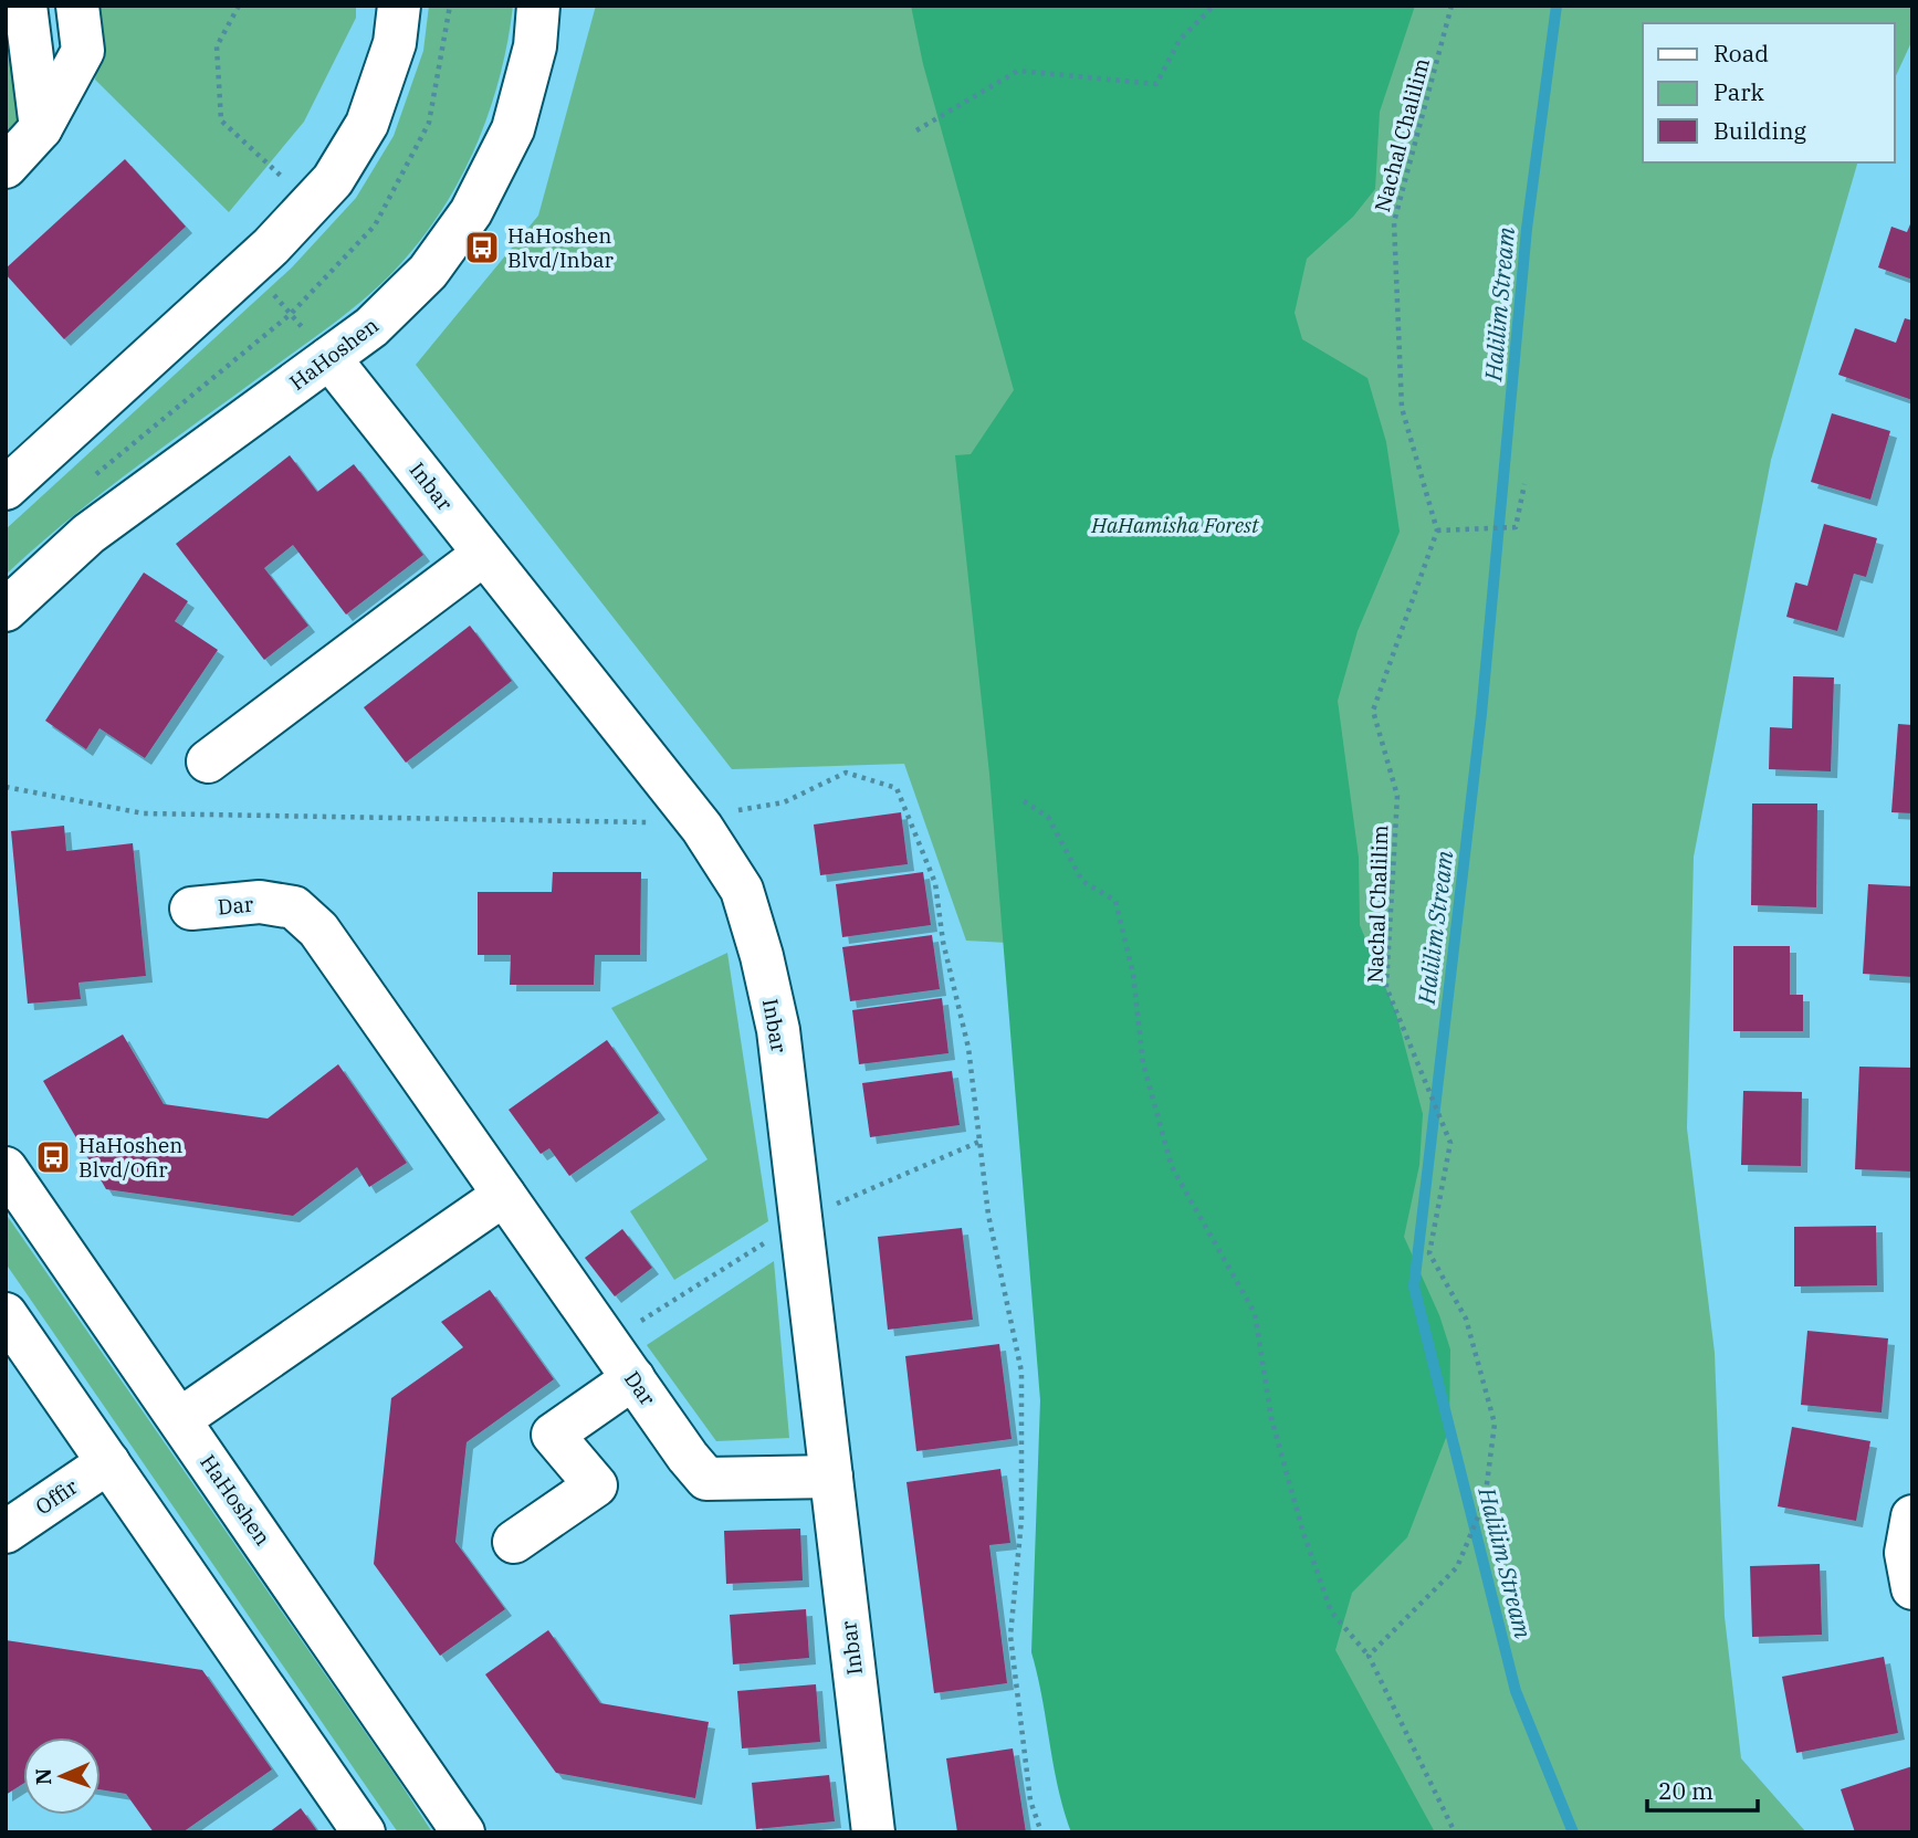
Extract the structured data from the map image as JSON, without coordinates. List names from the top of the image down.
{
  "streets": {
    "street": [
      "HaHoshen",
      "Inbar",
      "Dar",
      "Offir"
    ],
    "path": ["Nachal Chalilim"]
  },
  "crossings": [
    ["HaHoshen", "Inbar"],
    ["Inbar", "Dar"]
  ],
  "water": ["Halilim Stream"],
  "parks": ["HaHamisha Forest"],
  "places": {
    "bus stop": ["HaHoshen Blvd/Inbar", "HaHoshen Blvd/Ofir"]
  },
  "legend": ["Road", "Park", "Building"],
  "scale_bar": "20 m",
  "north": "left"
}
